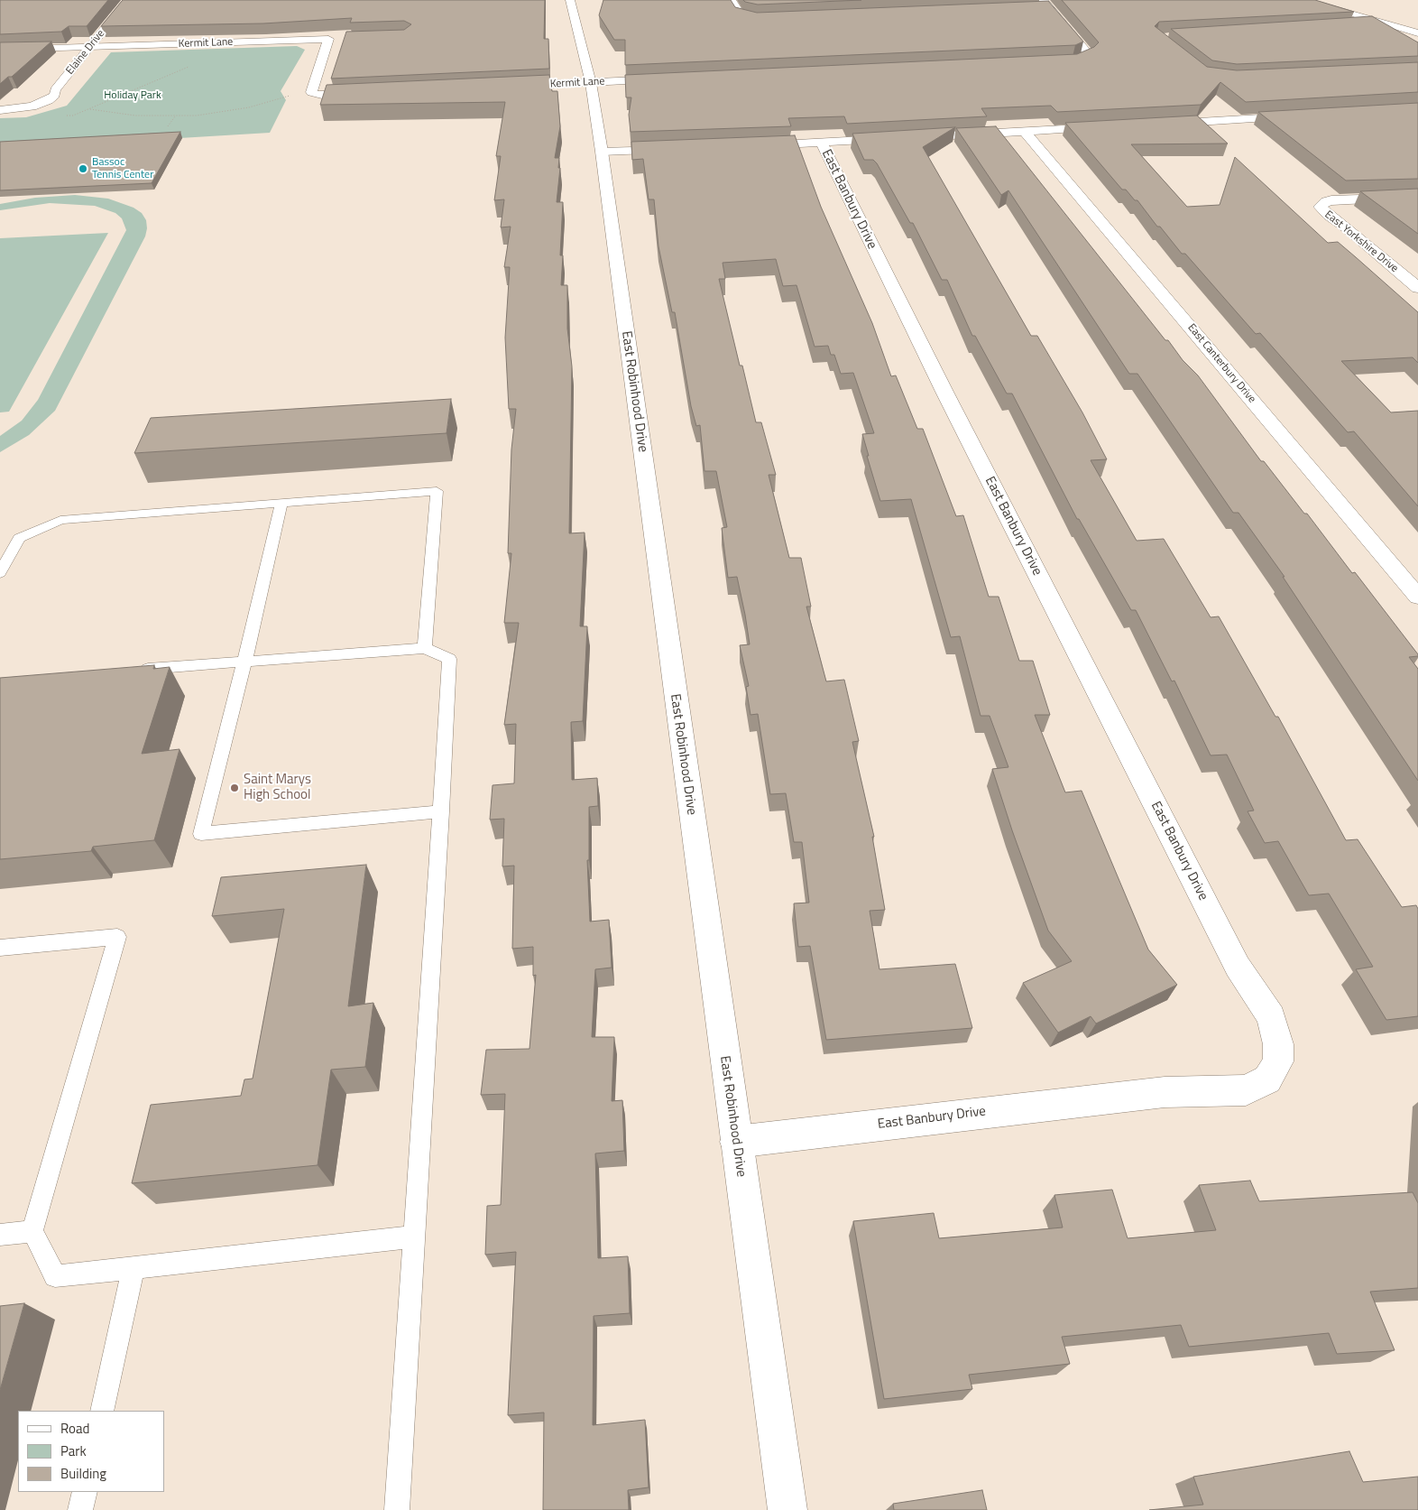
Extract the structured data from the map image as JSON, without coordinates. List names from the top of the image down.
{
  "streets": {
    "street": [
      "Kermit Lane",
      "Elaine Drive",
      "East Banbury Drive",
      "East Yorkshire Drive",
      "East Canterbury Drive",
      "East Robinhood Drive"
    ]
  },
  "crossings": [
    ["Kermit Lane", "Elaine Drive"],
    ["Kermit Lane", "East Robinhood Drive"],
    ["East Banbury Drive", "East Robinhood Drive"]
  ],
  "parks": ["Holiday Park"],
  "places": ["Bassoc Tennis Center", "Saint Marys High School"],
  "legend": ["Road", "Park", "Building"]
}
